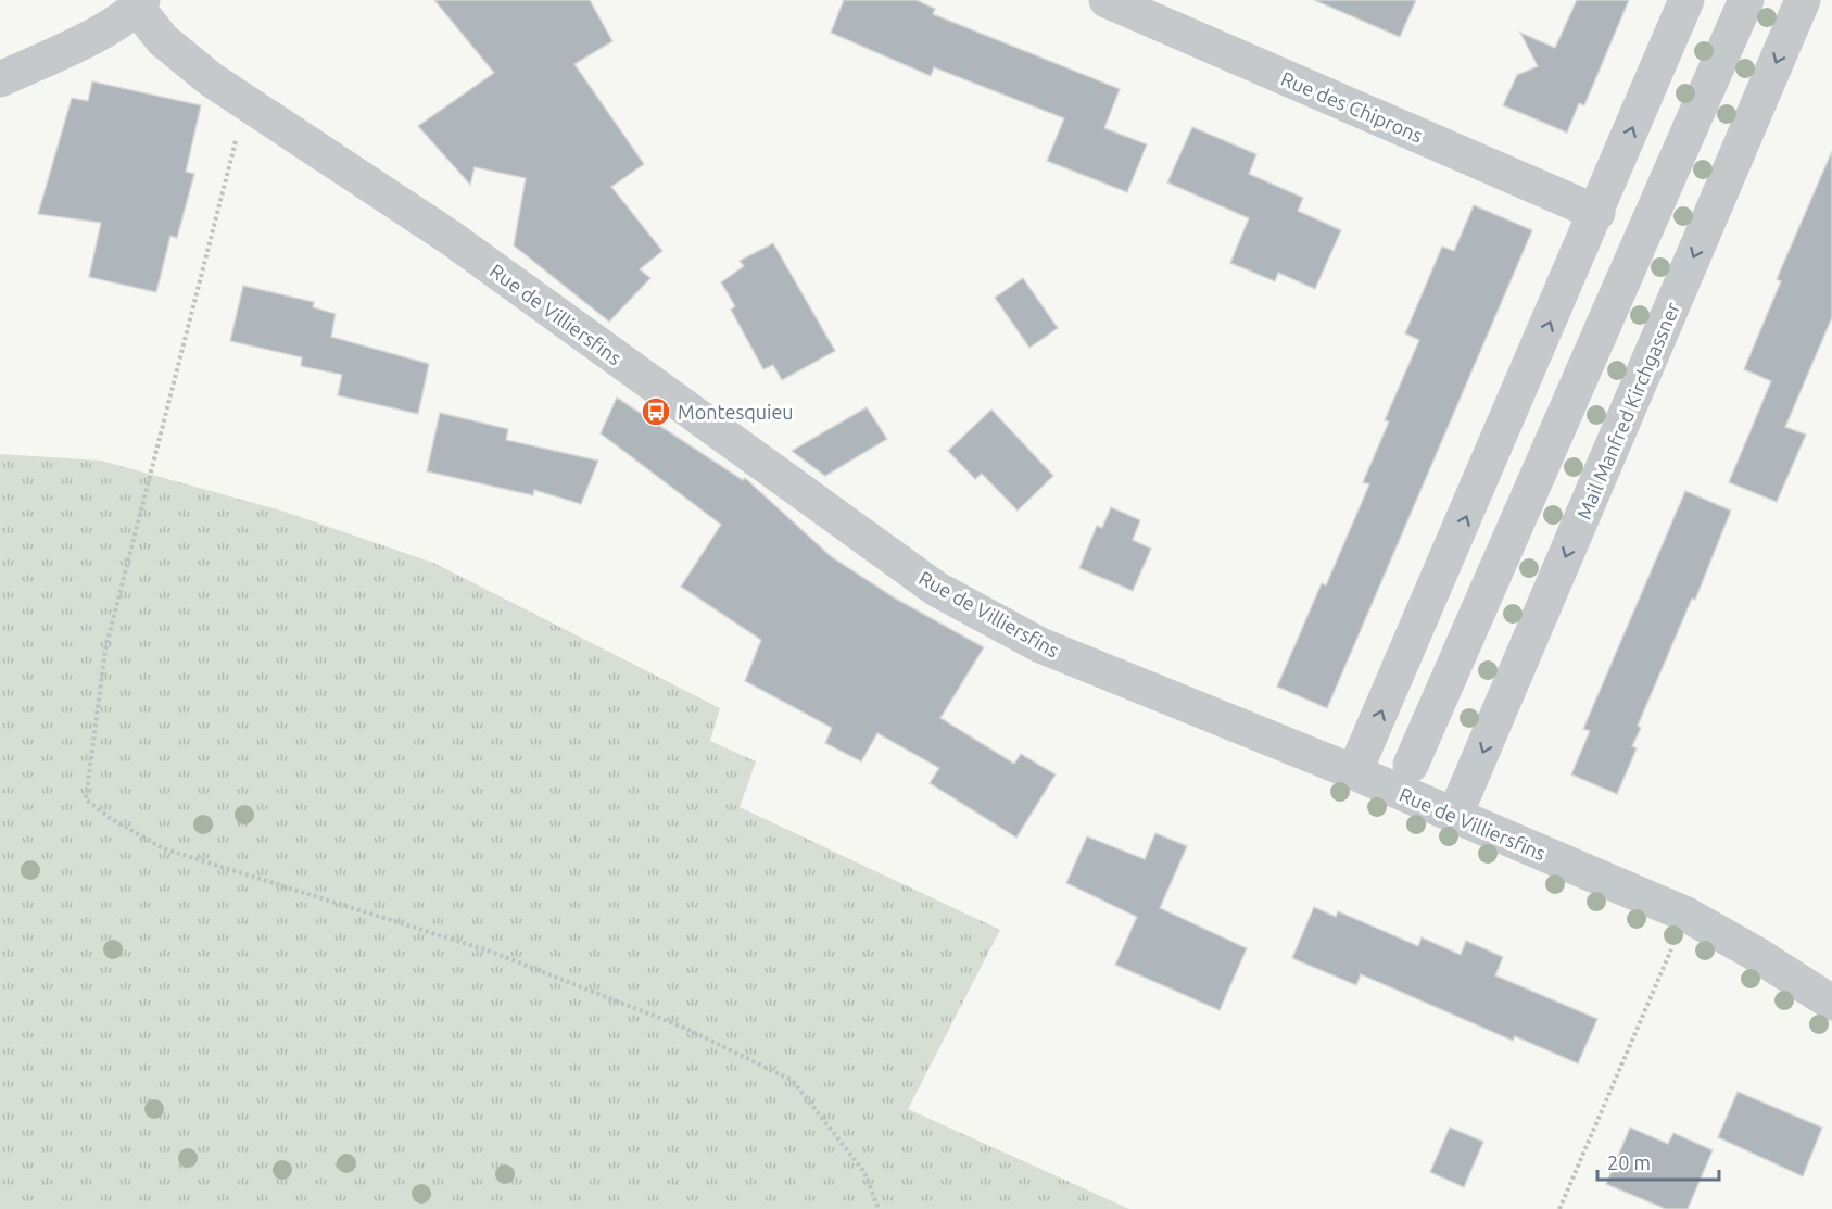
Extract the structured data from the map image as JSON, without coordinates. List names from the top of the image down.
{
  "streets": {
    "street": ["Rue des Chiprons", "Rue de Villiersfins", "Mail Manfred Kirchgassner"]
  },
  "crossings": [
    ["Rue de Villiersfins", "Mail Manfred Kirchgassner"]
  ],
  "places": {
    "bus stop": ["Montesquieu"]
  },
  "scale_bar": "20 m"
}
